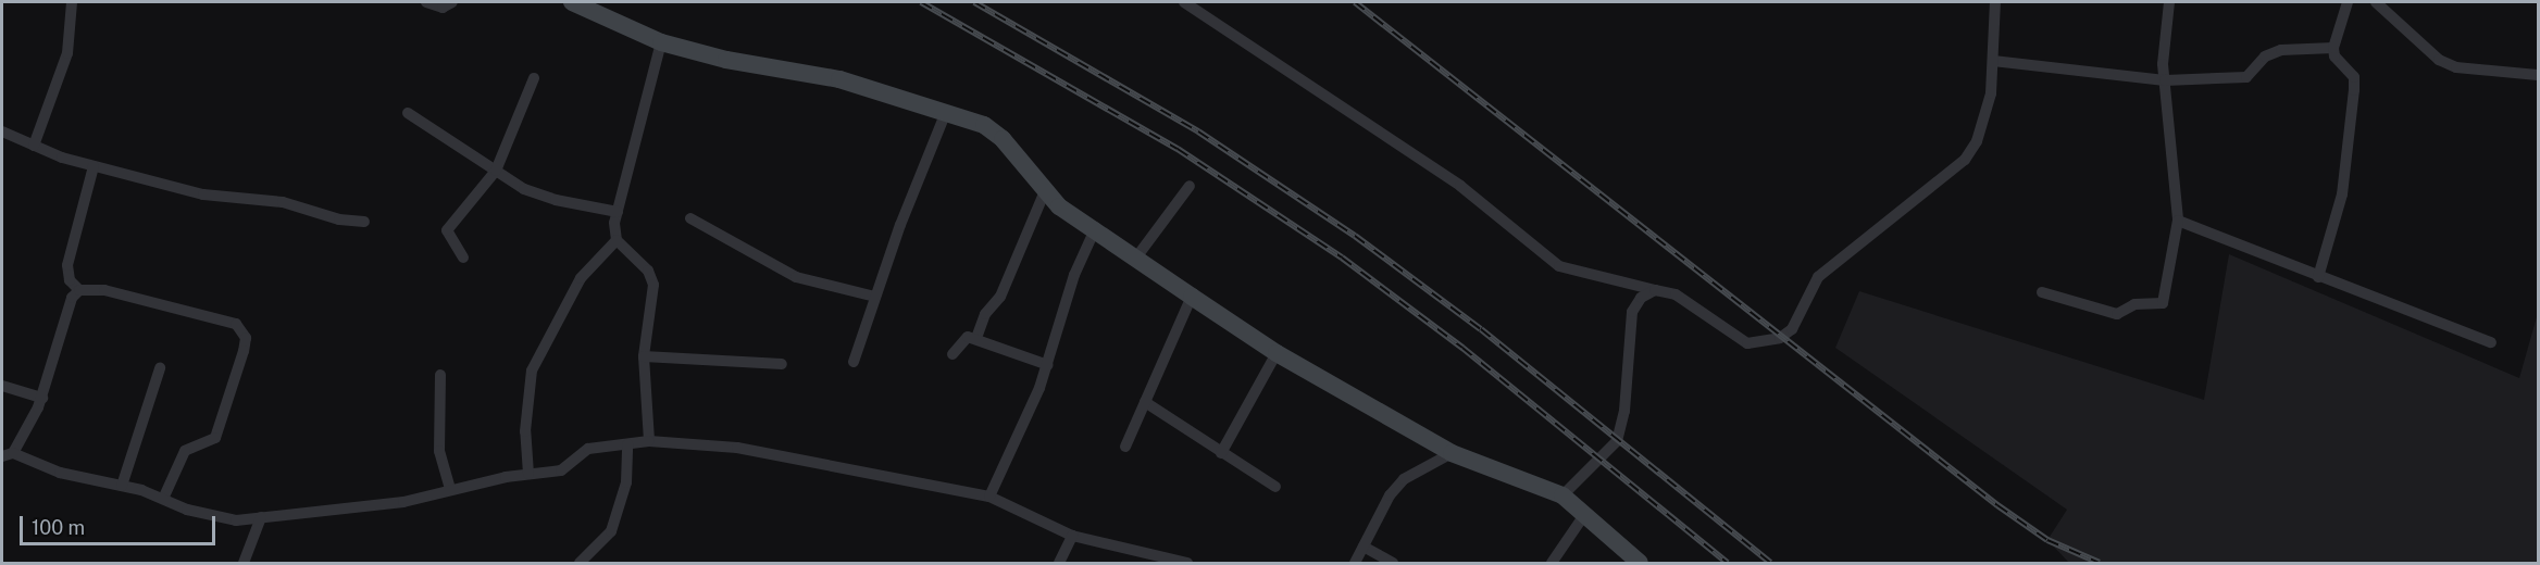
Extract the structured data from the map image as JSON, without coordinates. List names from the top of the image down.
{
  "scale_bar": "100 m"
}
